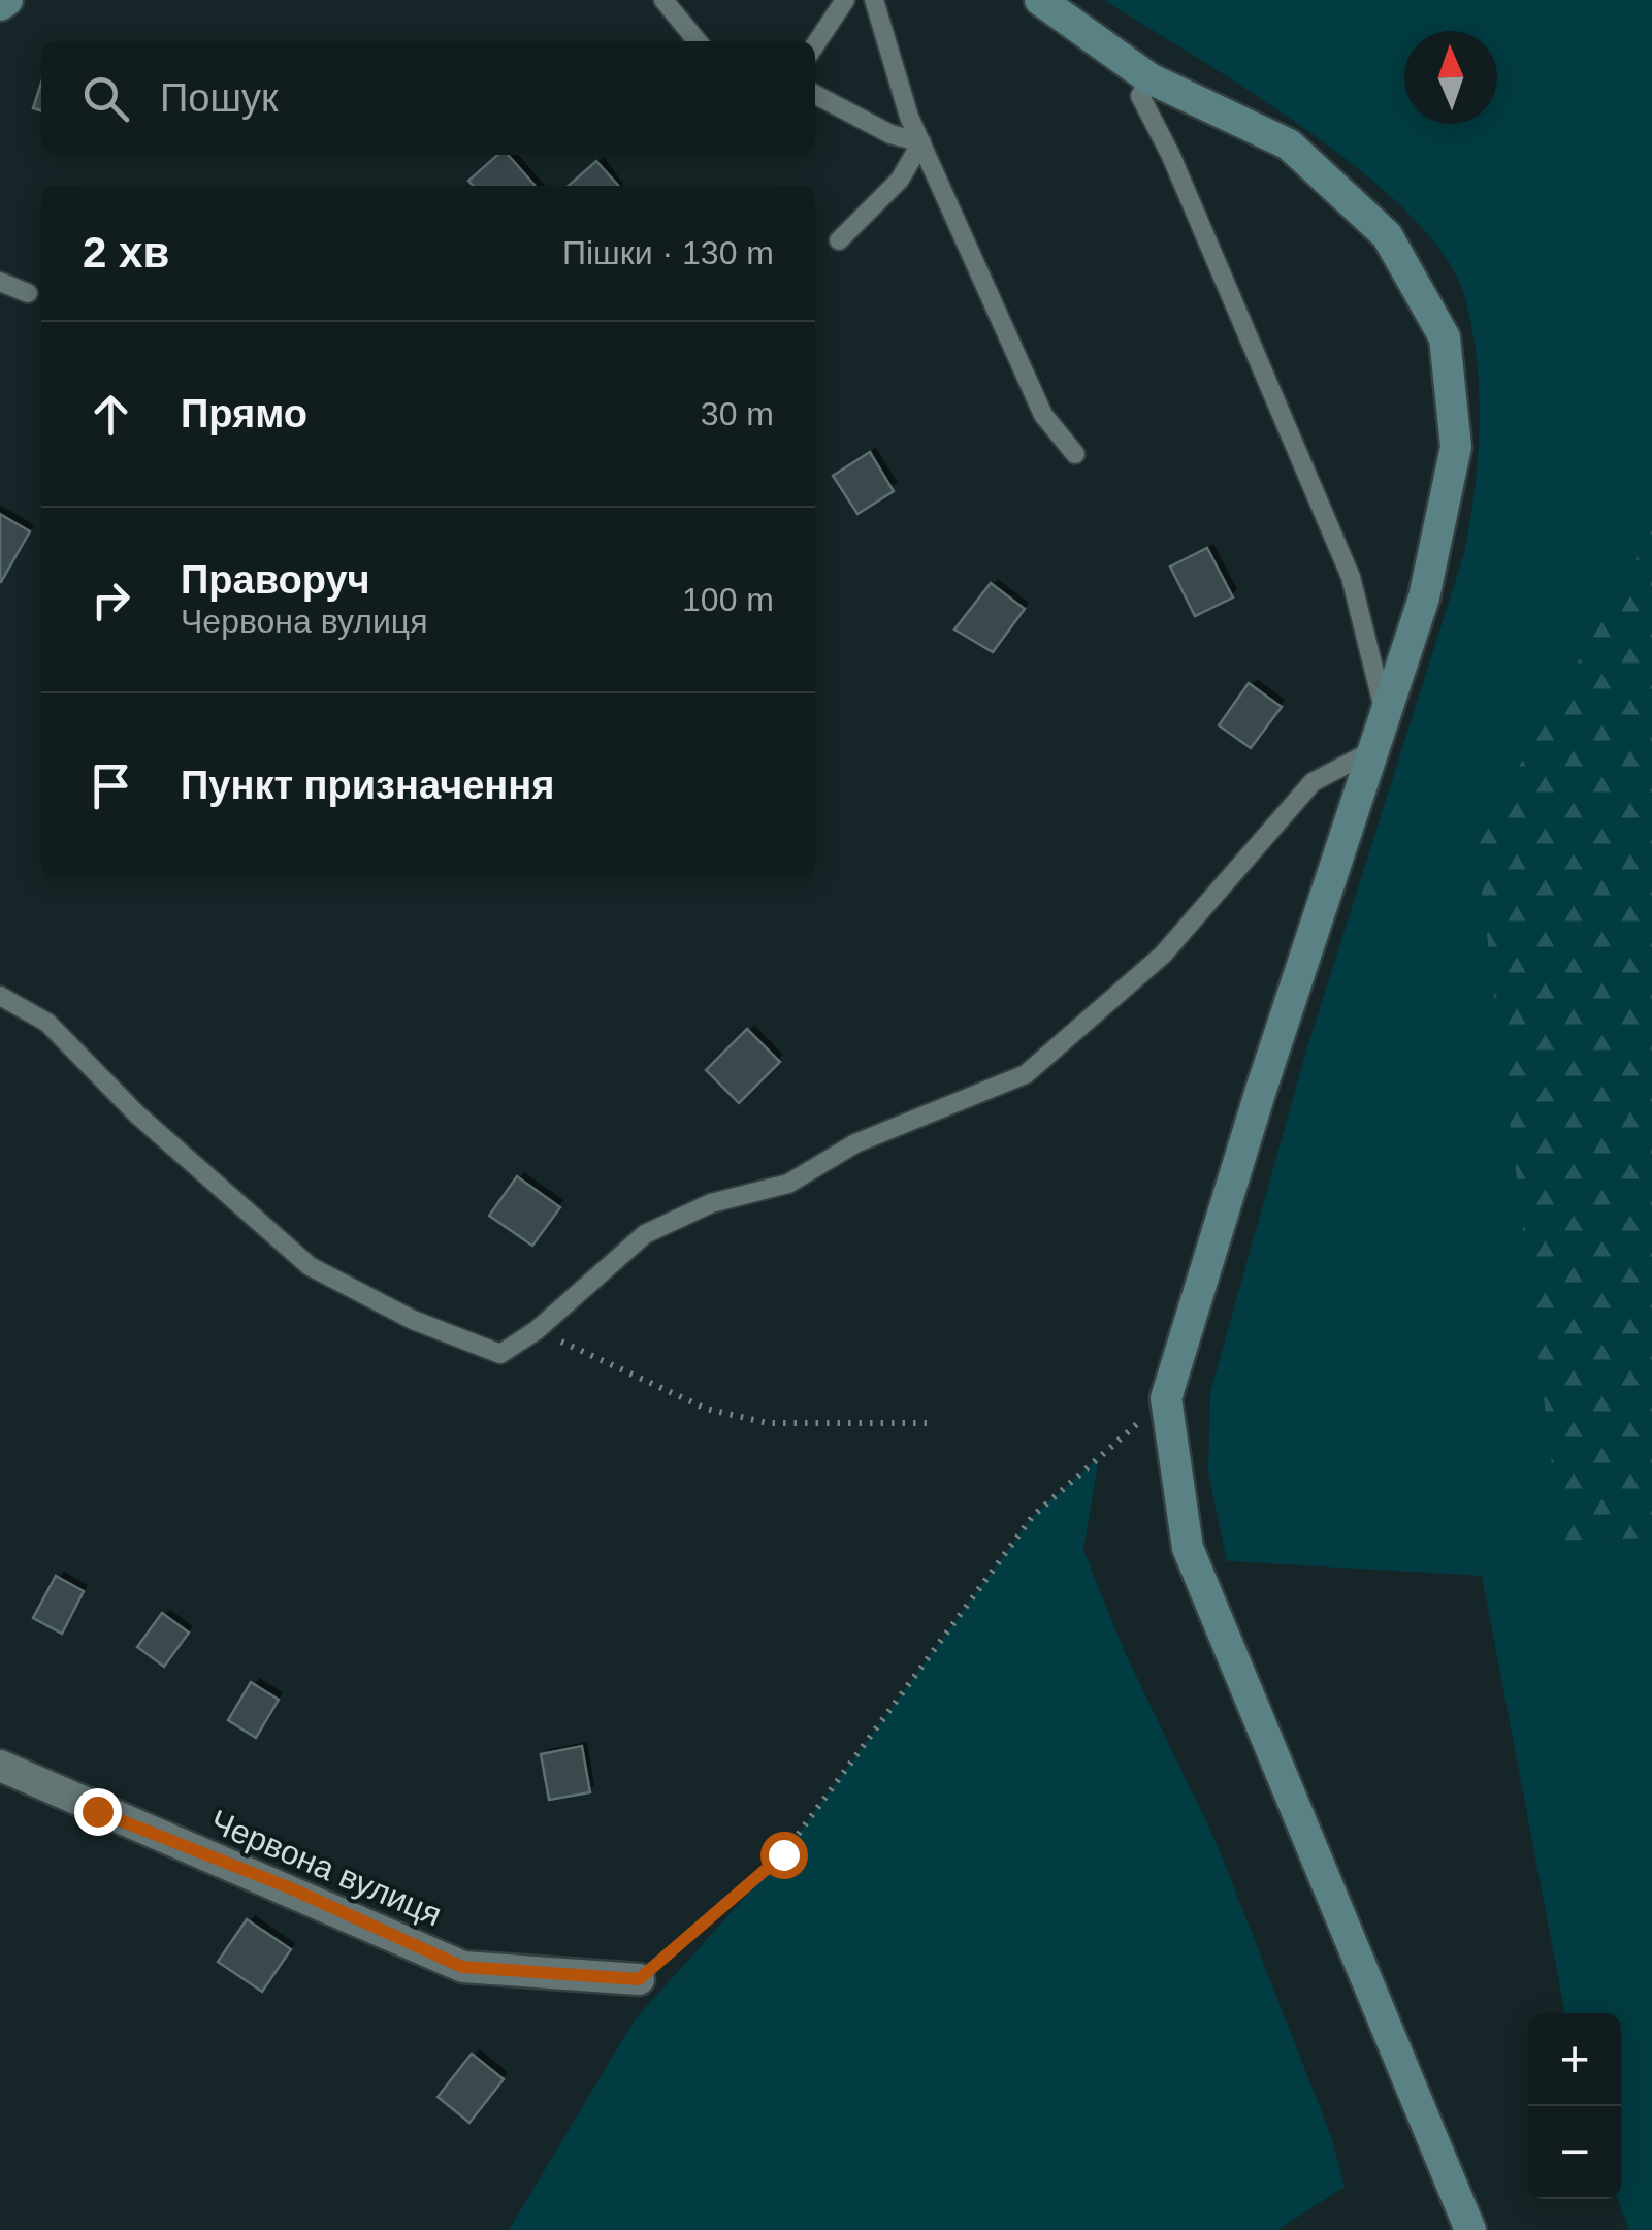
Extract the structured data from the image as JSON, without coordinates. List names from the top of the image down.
{
  "streets": {
    "street": ["Червона вулиця"]
  },
  "north": "top",
  "page": {
    "search": "Пошук",
    "heading": ["2 хв", "Пішки · 130 m"],
    "list": [
      ["Прямо", "30 m"],
      ["Праворуч", "Червона вулиця", "100 m"],
      "Пункт призначення"
    ],
    "map_buttons": ["+", "−"]
  }
}
